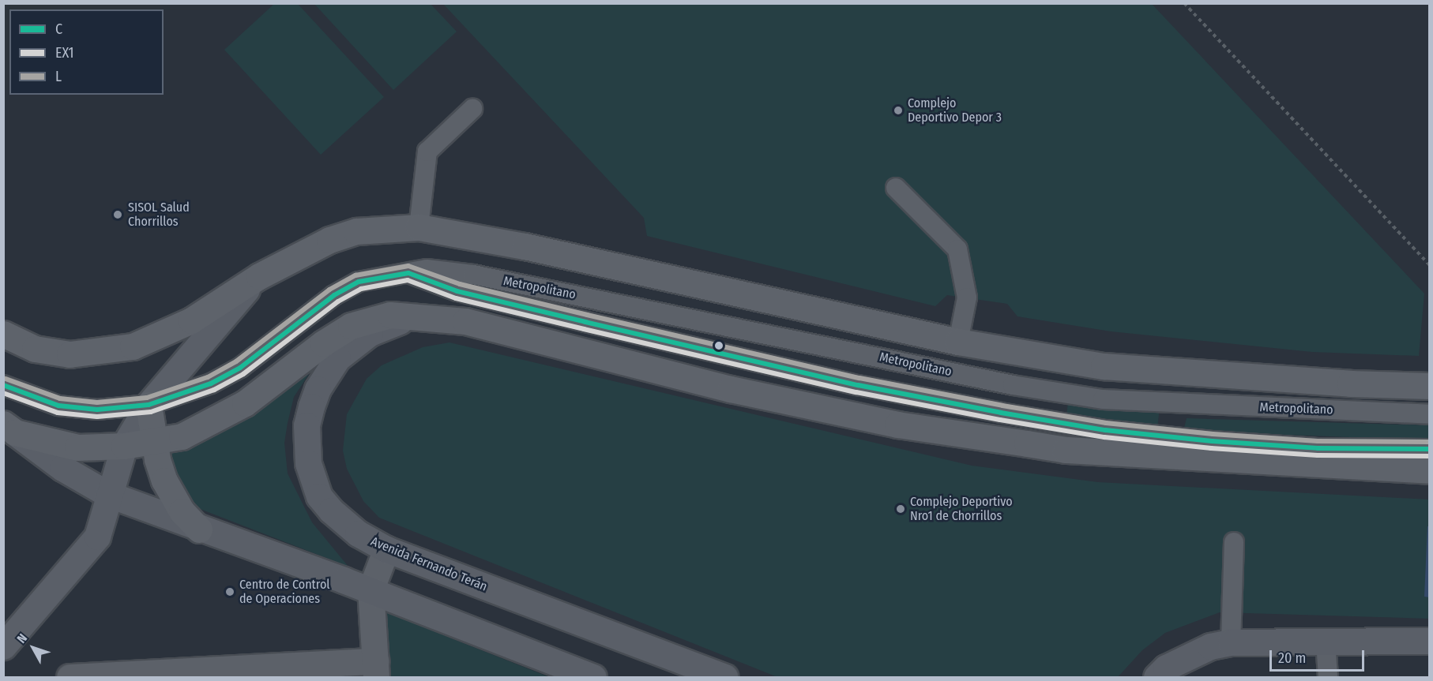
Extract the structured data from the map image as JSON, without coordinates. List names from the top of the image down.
{
  "streets": {
    "main road": ["Avenida Fernando Terán"],
    "lane": ["Metropolitano"]
  },
  "places": [
    "Complejo Deportivo Depor 3",
    "SISOL Salud Chorrillos",
    "Complejo Deportivo Nro1 de Chorrillos",
    "Centro de Control de Operaciones"
  ],
  "lines": ["transit line L", "transit line C", "transit line EX1"],
  "legend": ["C", "EX1", "L"],
  "scale_bar": "20 m",
  "north": "top left"
}
